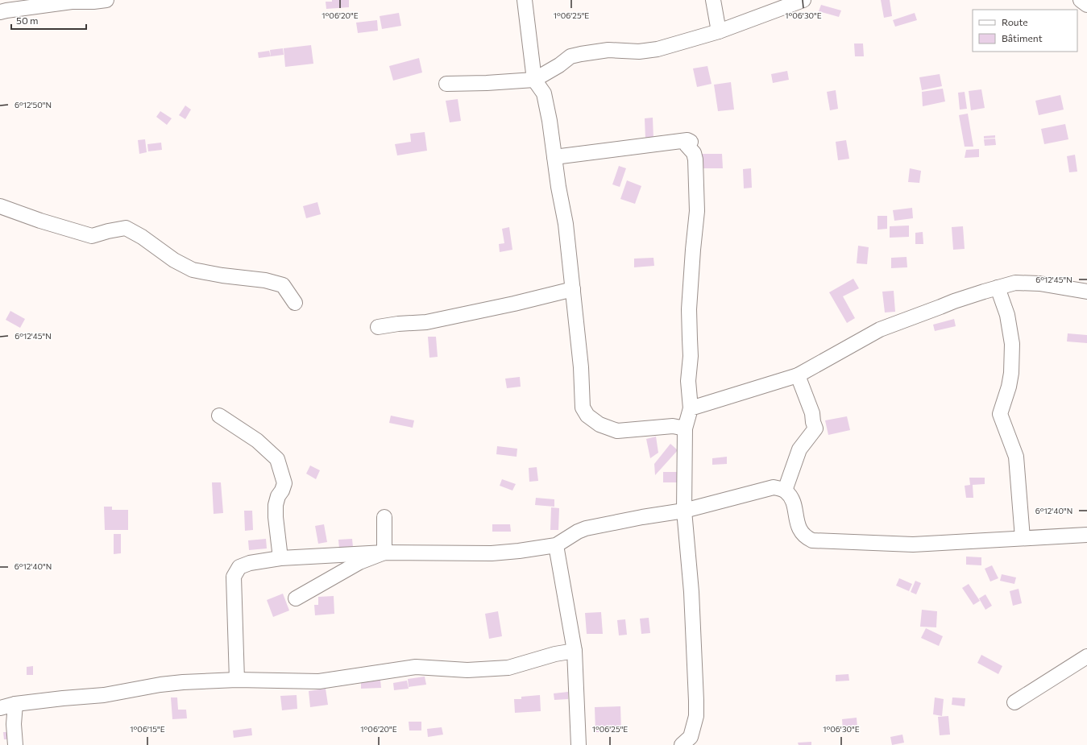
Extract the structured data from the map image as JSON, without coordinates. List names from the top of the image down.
{
  "legend": ["Route", "Bâtiment"],
  "scale_bar": "50 m",
  "coordinates": [
    "1°06'20\"E",
    "1°06'25\"E",
    "1°06'30\"E",
    "6°12'50\"N",
    "6°12'45\"N",
    "6°12'40\"N",
    "1°06'15\"E"
  ]
}
